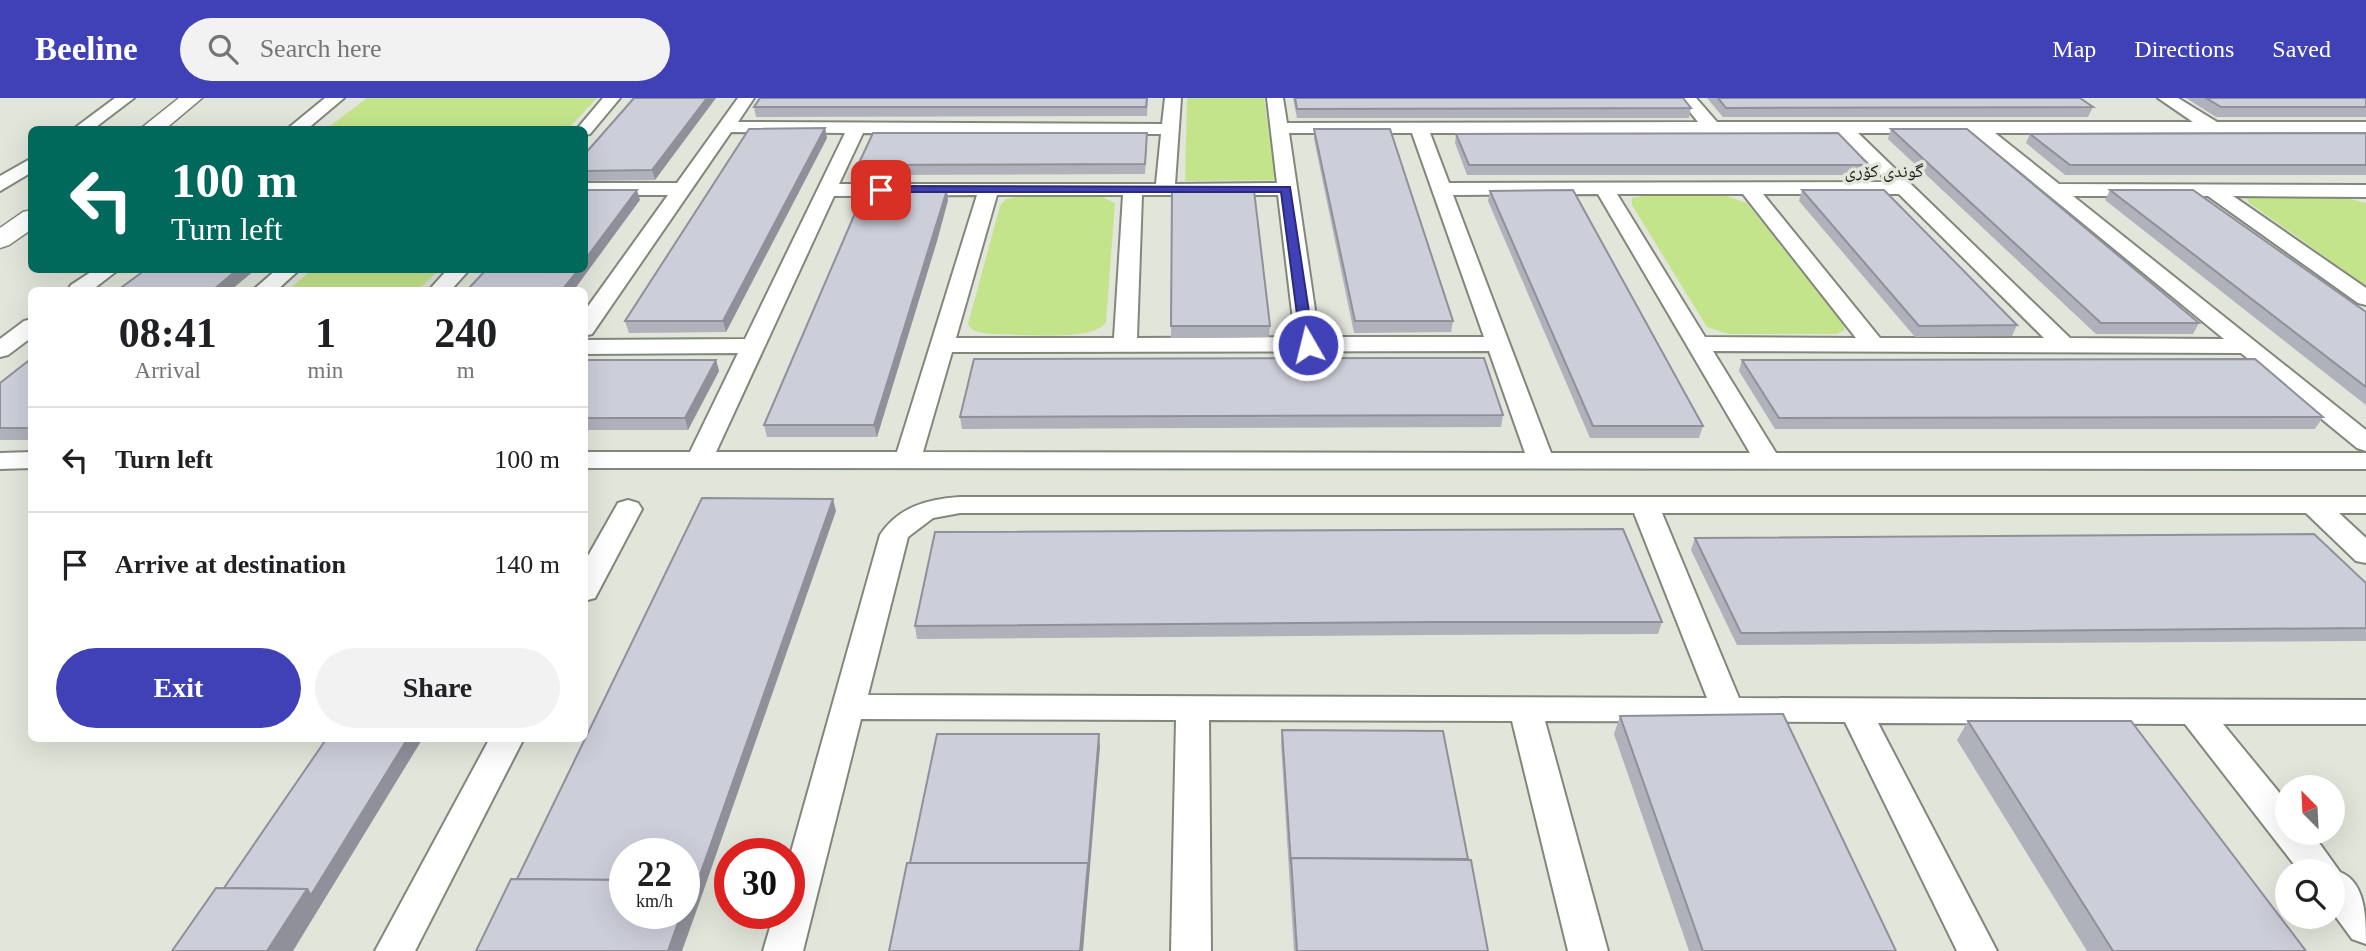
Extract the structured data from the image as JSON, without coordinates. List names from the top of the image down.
{
  "districts": ["گوندی کۆری"],
  "north": "top left",
  "page": {
    "header": "Beeline",
    "search": "Search here",
    "nav": ["Map", "Directions", "Saved"],
    "turn": ["100 m", "Turn left"],
    "eta": [
      "08:41",
      "Arrival",
      "1",
      "min",
      "240",
      "m"
    ],
    "list": [
      {
        "name": "Turn left",
        "value": "100 m"
      },
      {
        "name": "Arrive at destination",
        "value": "140 m"
      }
    ],
    "buttons": ["Exit", "Share"],
    "speed": "22 km/h",
    "limit": "30"
  }
}
